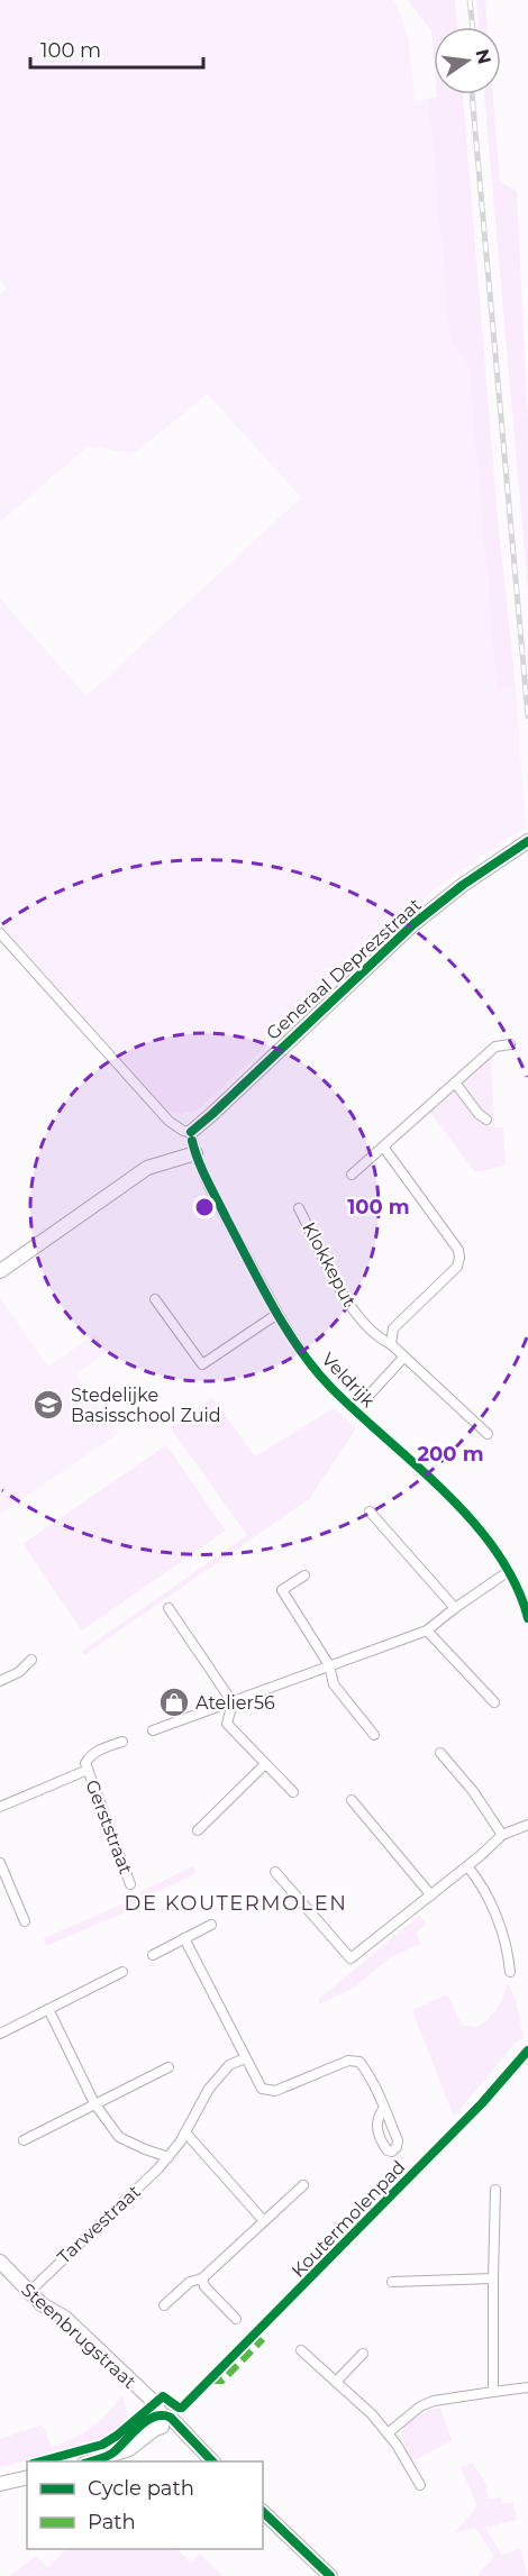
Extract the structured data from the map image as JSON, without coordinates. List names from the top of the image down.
{
  "streets": {
    "street": [
      "Generaal Deprezstraat",
      "Klokkeput",
      "Veldrijk",
      "Gerststraat",
      "Tarwestraat",
      "Steenbrugstraat"
    ],
    "cycle path": ["Koutermolenpad"]
  },
  "crossings": [
    ["Generaal Deprezstraat", "Veldrijk"],
    ["Tarwestraat", "Steenbrugstraat"]
  ],
  "districts": ["DE KOUTERMOLEN"],
  "places": {
    "school or university": ["Stedelijke Basisschool Zuid"],
    "shop": ["Atelier56"]
  },
  "legend": ["Cycle path", "Path"],
  "scale_bar": "100 m",
  "north": "right",
  "rings": ["100 m", "200 m"]
}
